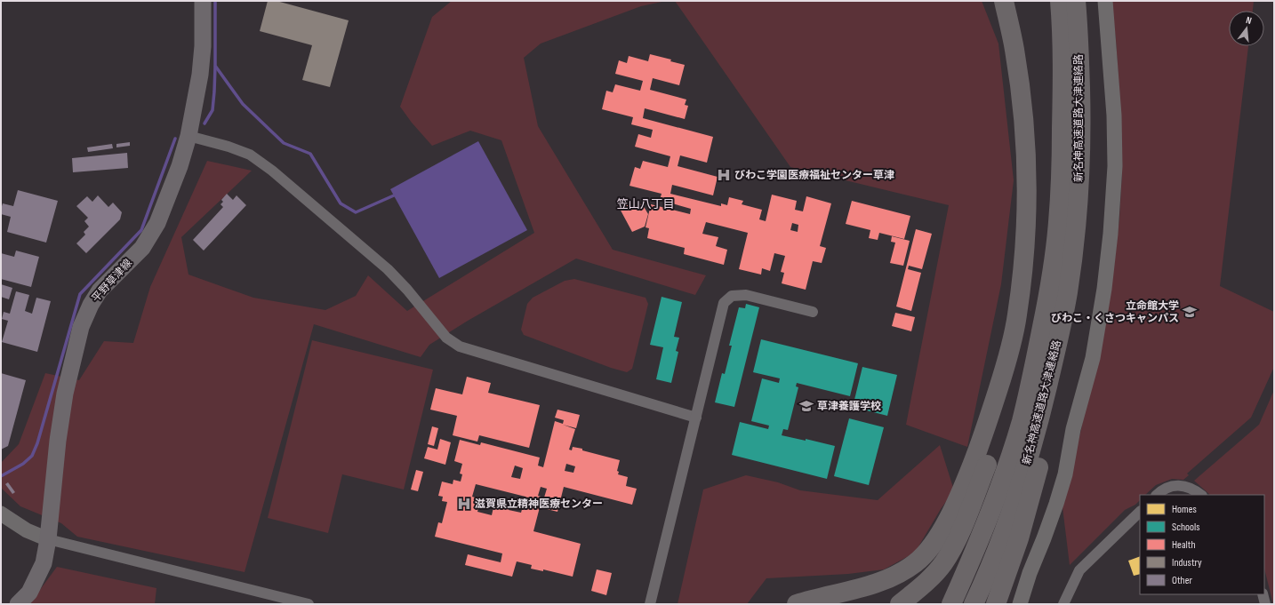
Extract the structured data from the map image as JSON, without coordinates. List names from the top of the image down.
{
  "streets": {
    "highway": ["新名神高速道路大津連絡路"],
    "main road": ["平野草津線"]
  },
  "districts": ["笠山八丁目"],
  "places": {
    "hospital": ["びわこ学園医療福祉センター草津", "滋賀県立精神医療センター"],
    "school or university": ["立命館大学 びわこ・くさつキャンパス", "草津養護学校"]
  },
  "legend": [
    "Homes",
    "Schools",
    "Health",
    "Industry",
    "Other"
  ],
  "north": "top"
}
